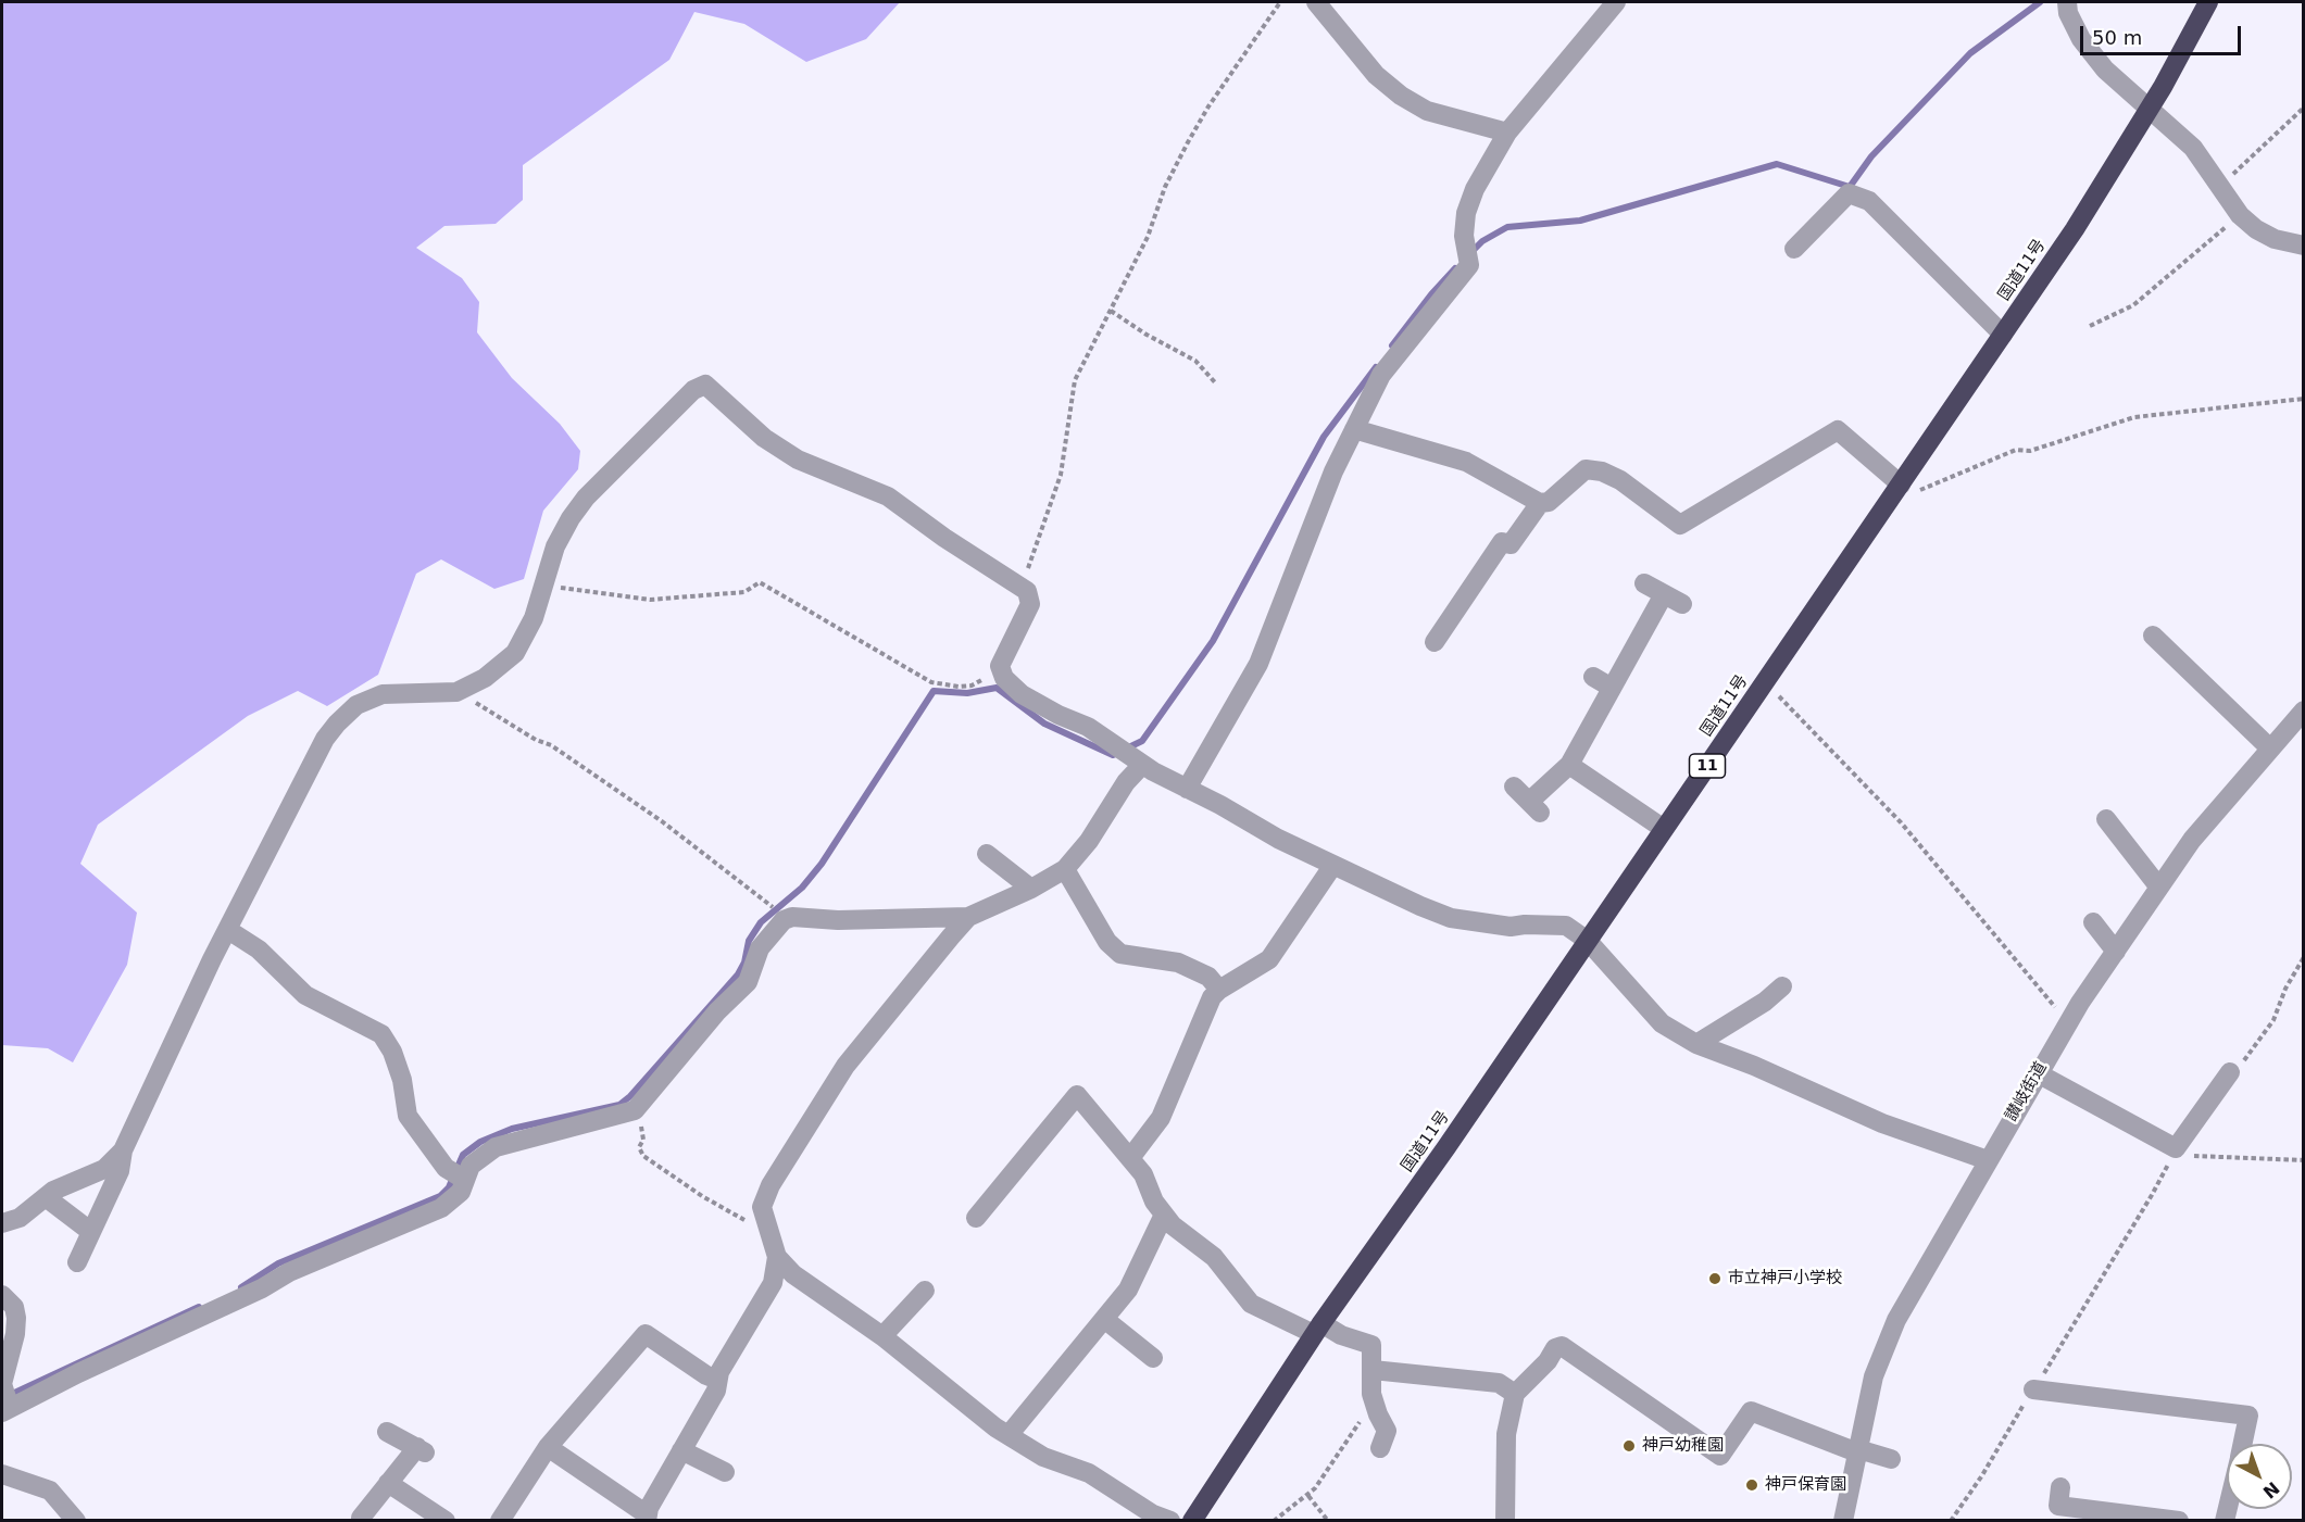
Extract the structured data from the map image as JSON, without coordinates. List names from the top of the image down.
{
  "streets": {
    "highway": ["国道11号", "11"],
    "street": ["讃岐街道"]
  },
  "places": ["市立神戸小学校", "神戸幼稚園", "神戸保育園"],
  "scale_bar": "50 m",
  "north": "bottom right"
}
